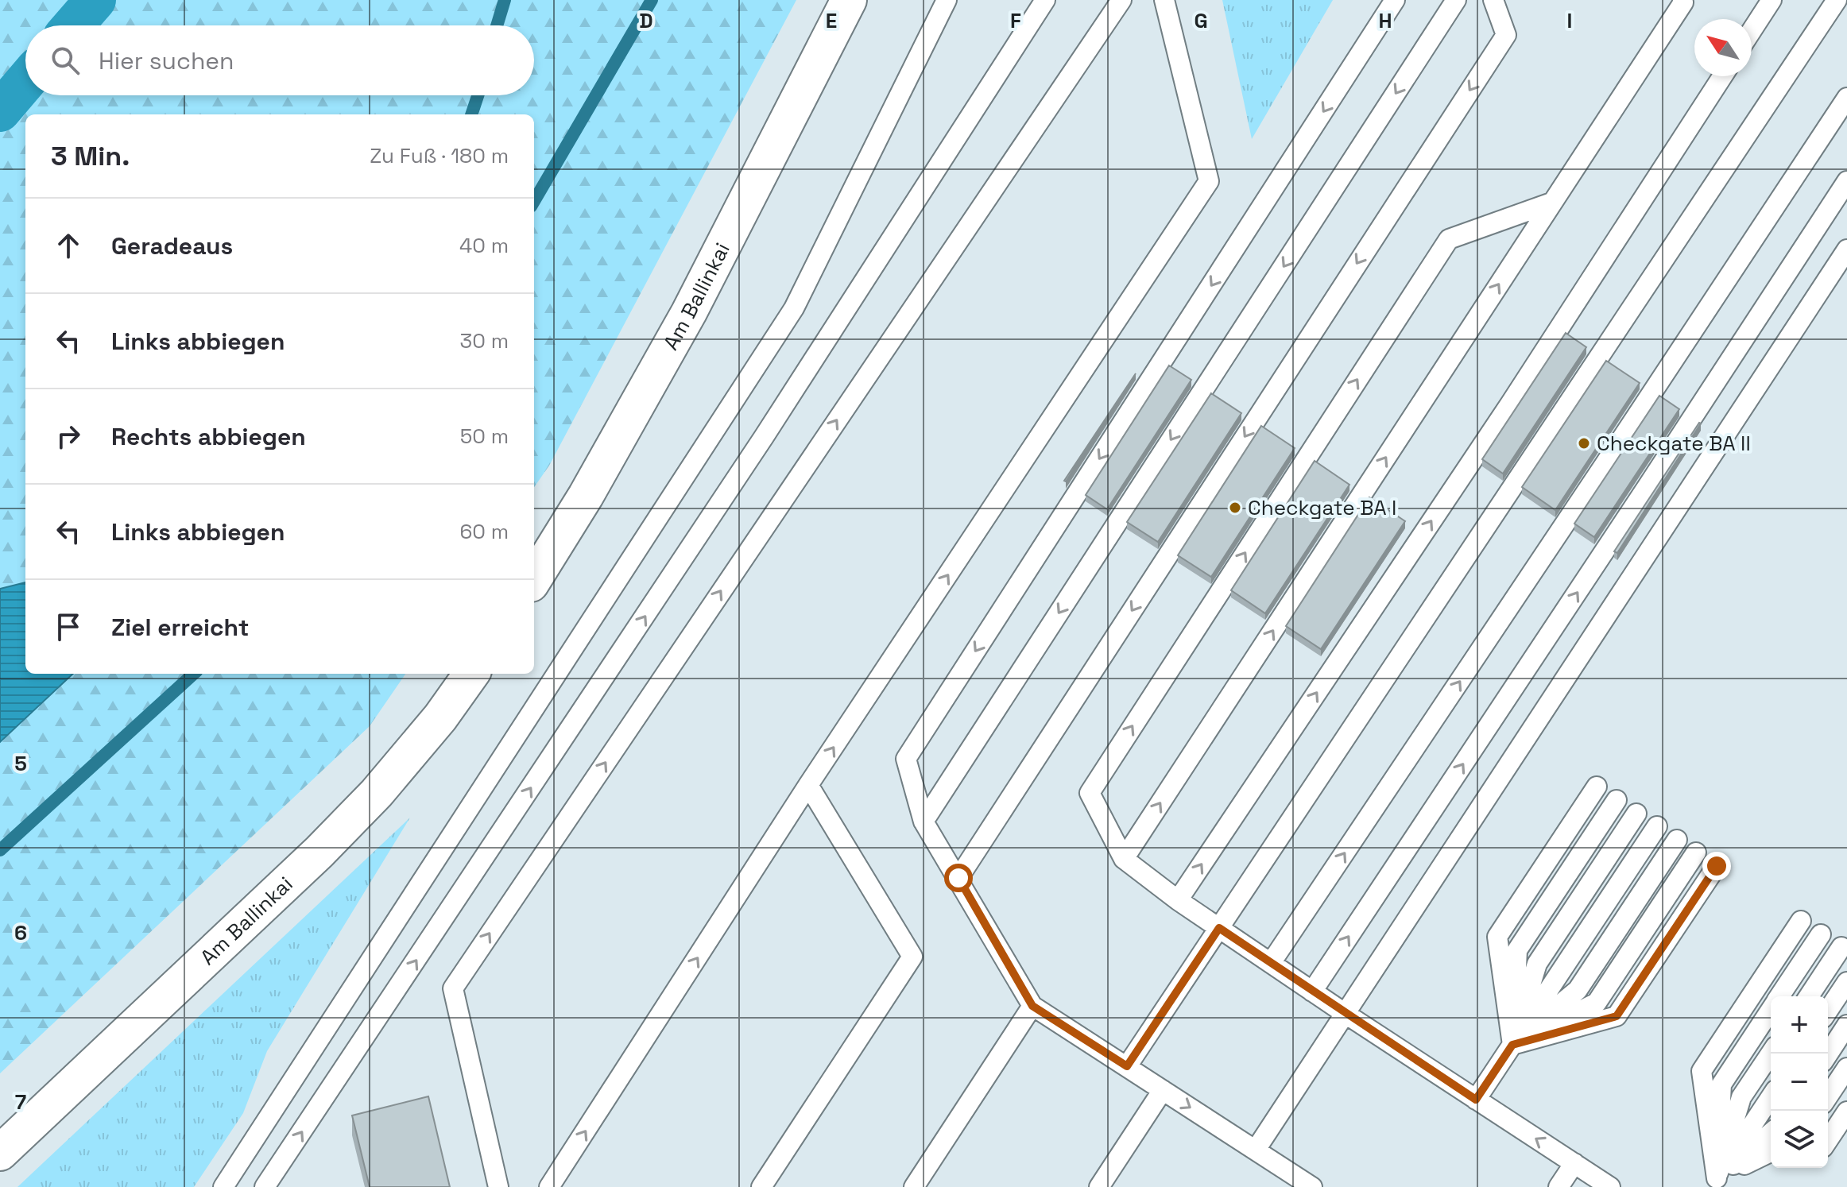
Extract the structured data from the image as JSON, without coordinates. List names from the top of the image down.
{
  "streets": {
    "street": ["Am Ballinkai"]
  },
  "places": ["Checkgate BA II", "Checkgate BA I"],
  "north": "top left",
  "page": {
    "search": "Hier suchen",
    "heading": ["3 Min.", "Zu Fuß · 180 m"],
    "list": [
      ["Geradeaus", "40 m"],
      ["Links abbiegen", "30 m"],
      ["Rechts abbiegen", "50 m"],
      ["Links abbiegen", "60 m"],
      "Ziel erreicht"
    ],
    "map_buttons": ["+", "−"]
  },
  "grid": {
    "columns": [
      "D",
      "E",
      "F",
      "G",
      "H",
      "I"
    ],
    "rows": ["5", "6", "7"]
  }
}
